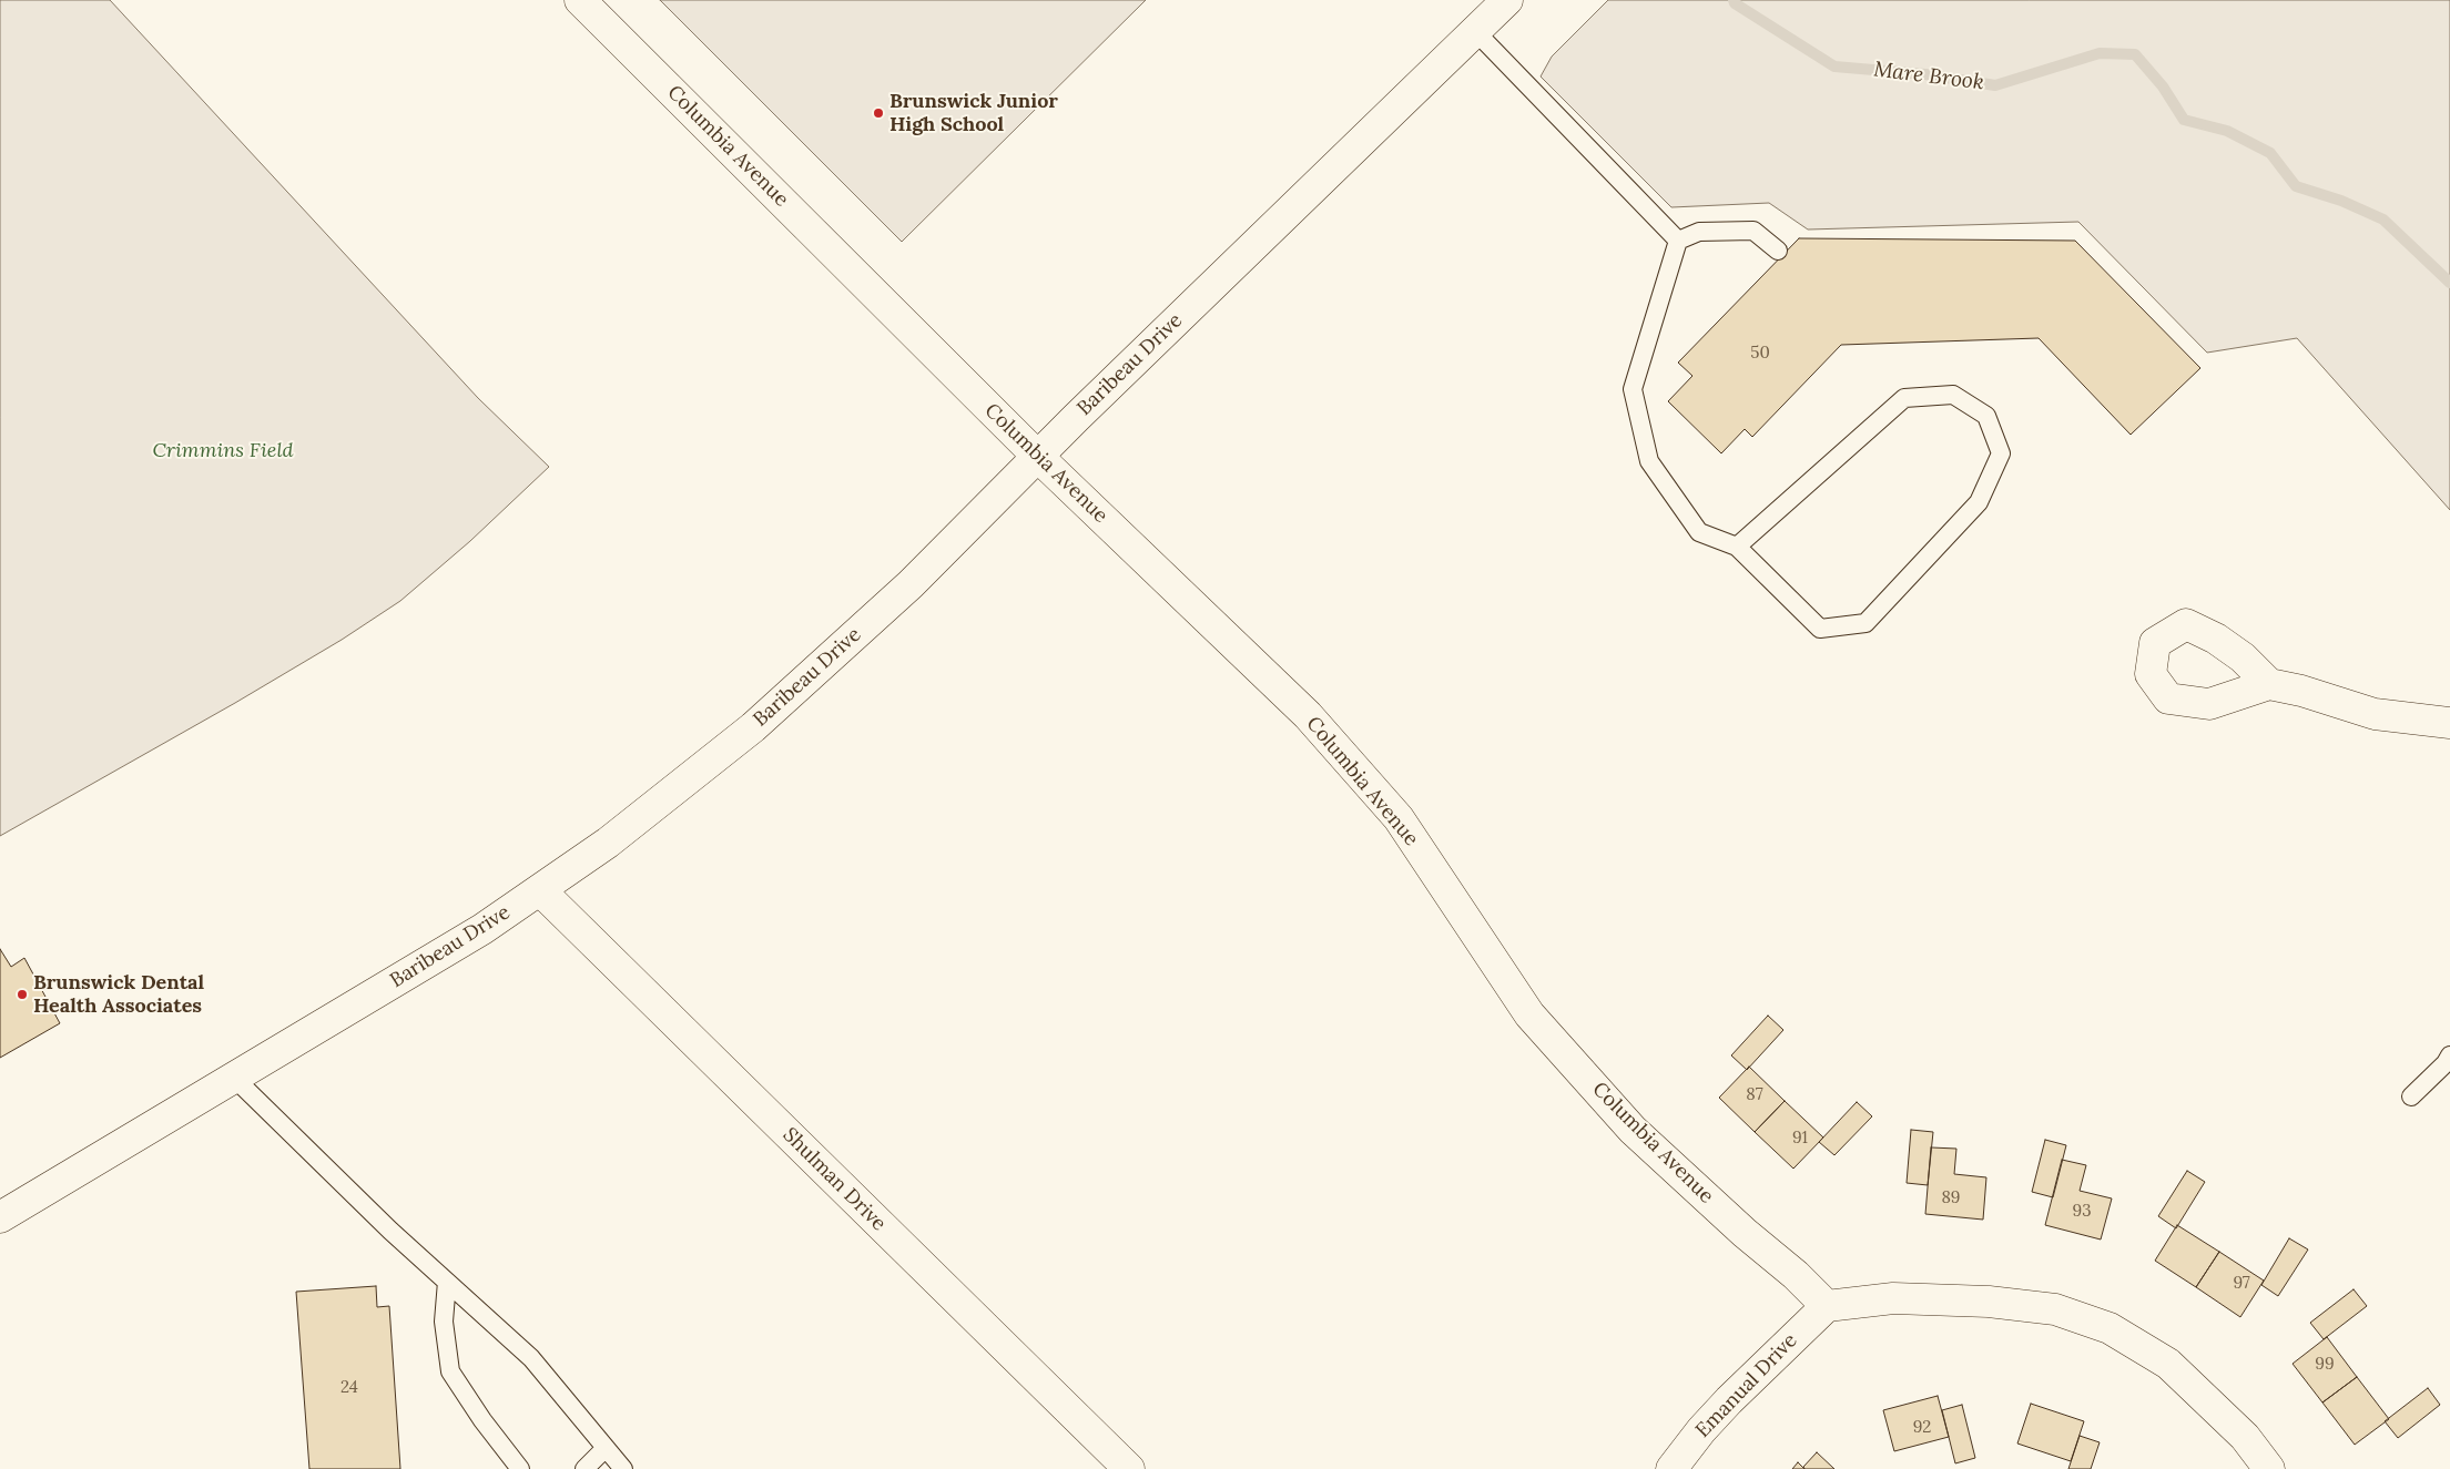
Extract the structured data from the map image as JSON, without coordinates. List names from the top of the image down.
{
  "streets": {
    "street": [
      "Columbia Avenue",
      "Baribeau Drive",
      "Shulman Drive",
      "Emanual Drive"
    ]
  },
  "crossings": [
    ["Columbia Avenue", "Baribeau Drive"],
    ["Columbia Avenue", "Emanual Drive"],
    ["Baribeau Drive", "Shulman Drive"]
  ],
  "water": ["Mare Brook"],
  "parks": ["Crimmins Field"],
  "places": ["Brunswick Junior High School", "Brunswick Dental Health Associates"],
  "house_numbers": [
    "50",
    "87",
    "91",
    "89",
    "93",
    "97",
    "99",
    "24",
    "92"
  ]
}
